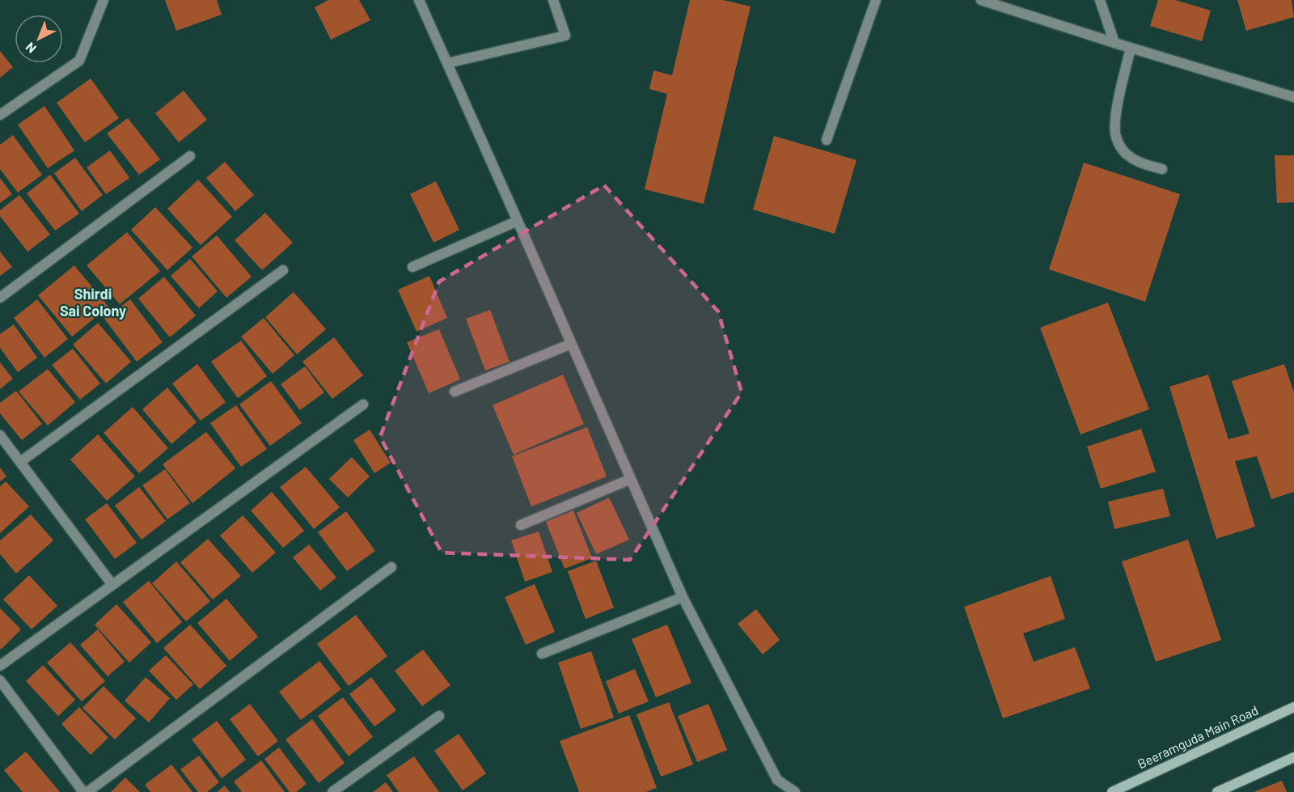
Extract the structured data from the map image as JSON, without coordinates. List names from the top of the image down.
{
  "streets": {
    "main road": ["Beeramguda Main Road"]
  },
  "districts": ["Shirdi Sai Colony"],
  "north": "bottom left"
}
